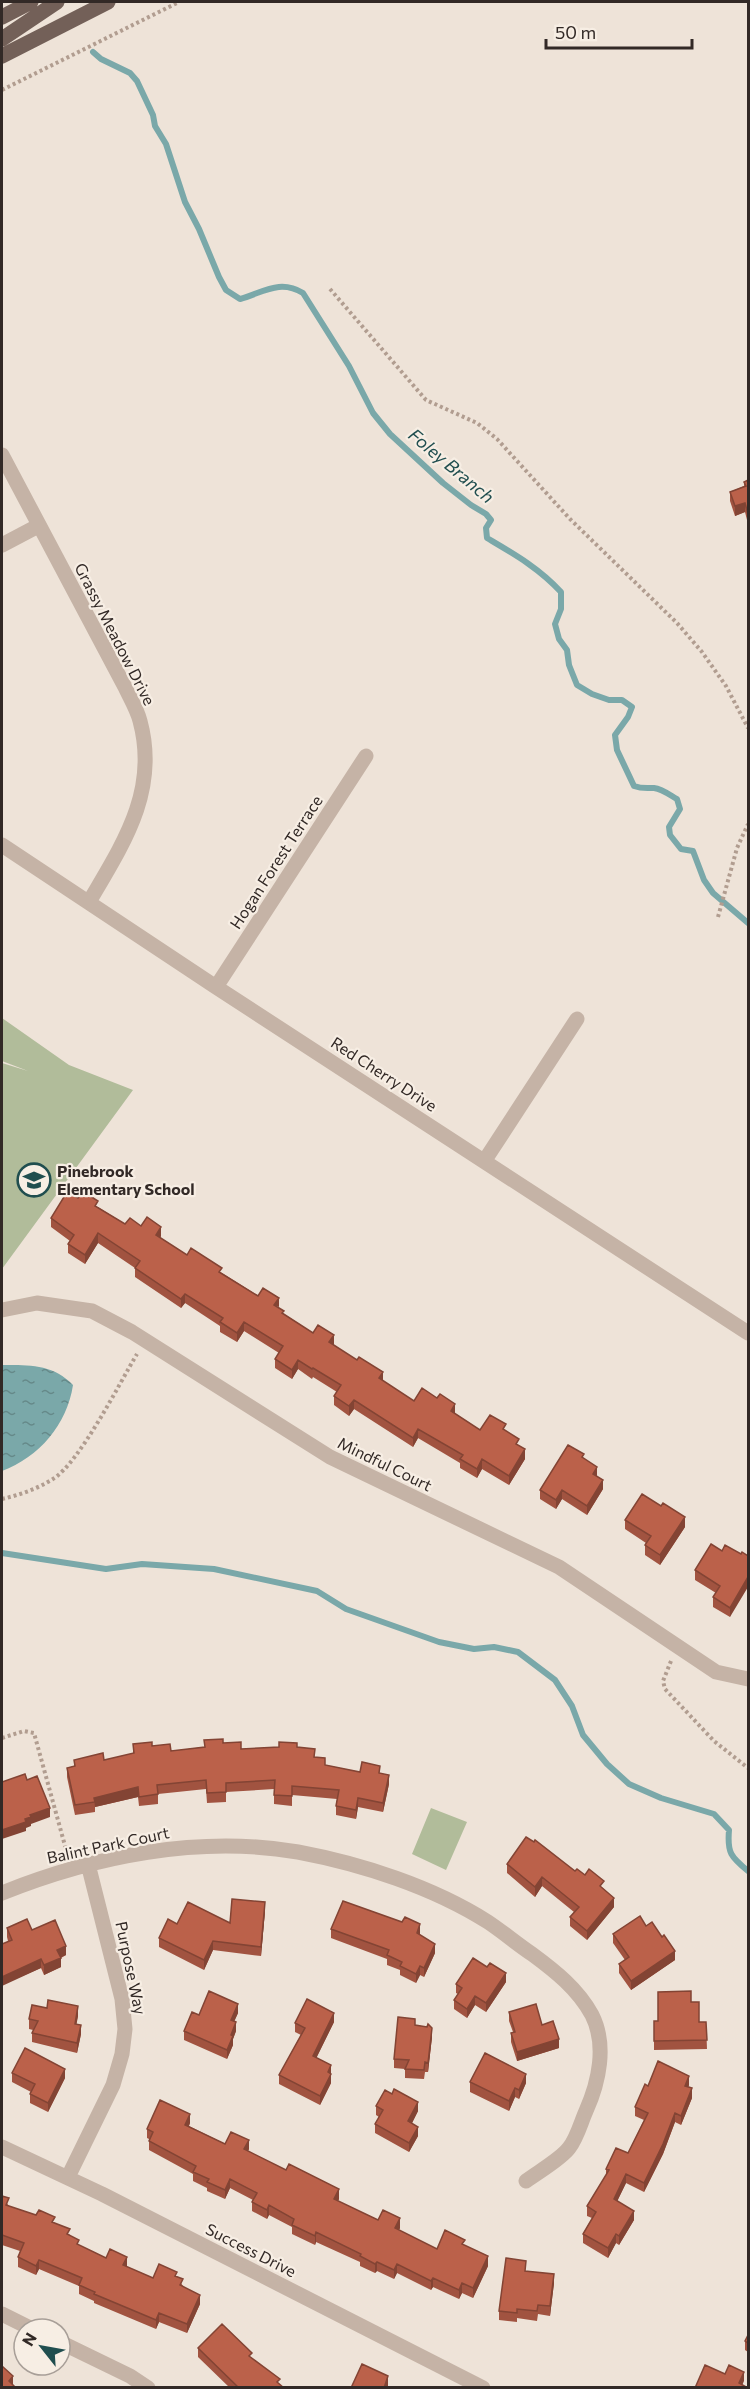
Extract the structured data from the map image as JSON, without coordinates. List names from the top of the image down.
{
  "streets": {
    "street": [
      "Grassy Meadow Drive",
      "Hogan Forest Terrace",
      "Red Cherry Drive",
      "Mindful Court",
      "Balint Park Court",
      "Purpose Way",
      "Success Drive"
    ]
  },
  "crossings": [
    ["Grassy Meadow Drive", "Red Cherry Drive"],
    ["Hogan Forest Terrace", "Red Cherry Drive"],
    ["Balint Park Court", "Purpose Way"],
    ["Purpose Way", "Success Drive"]
  ],
  "water": ["Foley Branch"],
  "places": {
    "school or university": ["Pinebrook Elementary School"]
  },
  "scale_bar": "50 m",
  "north": "top left"
}
